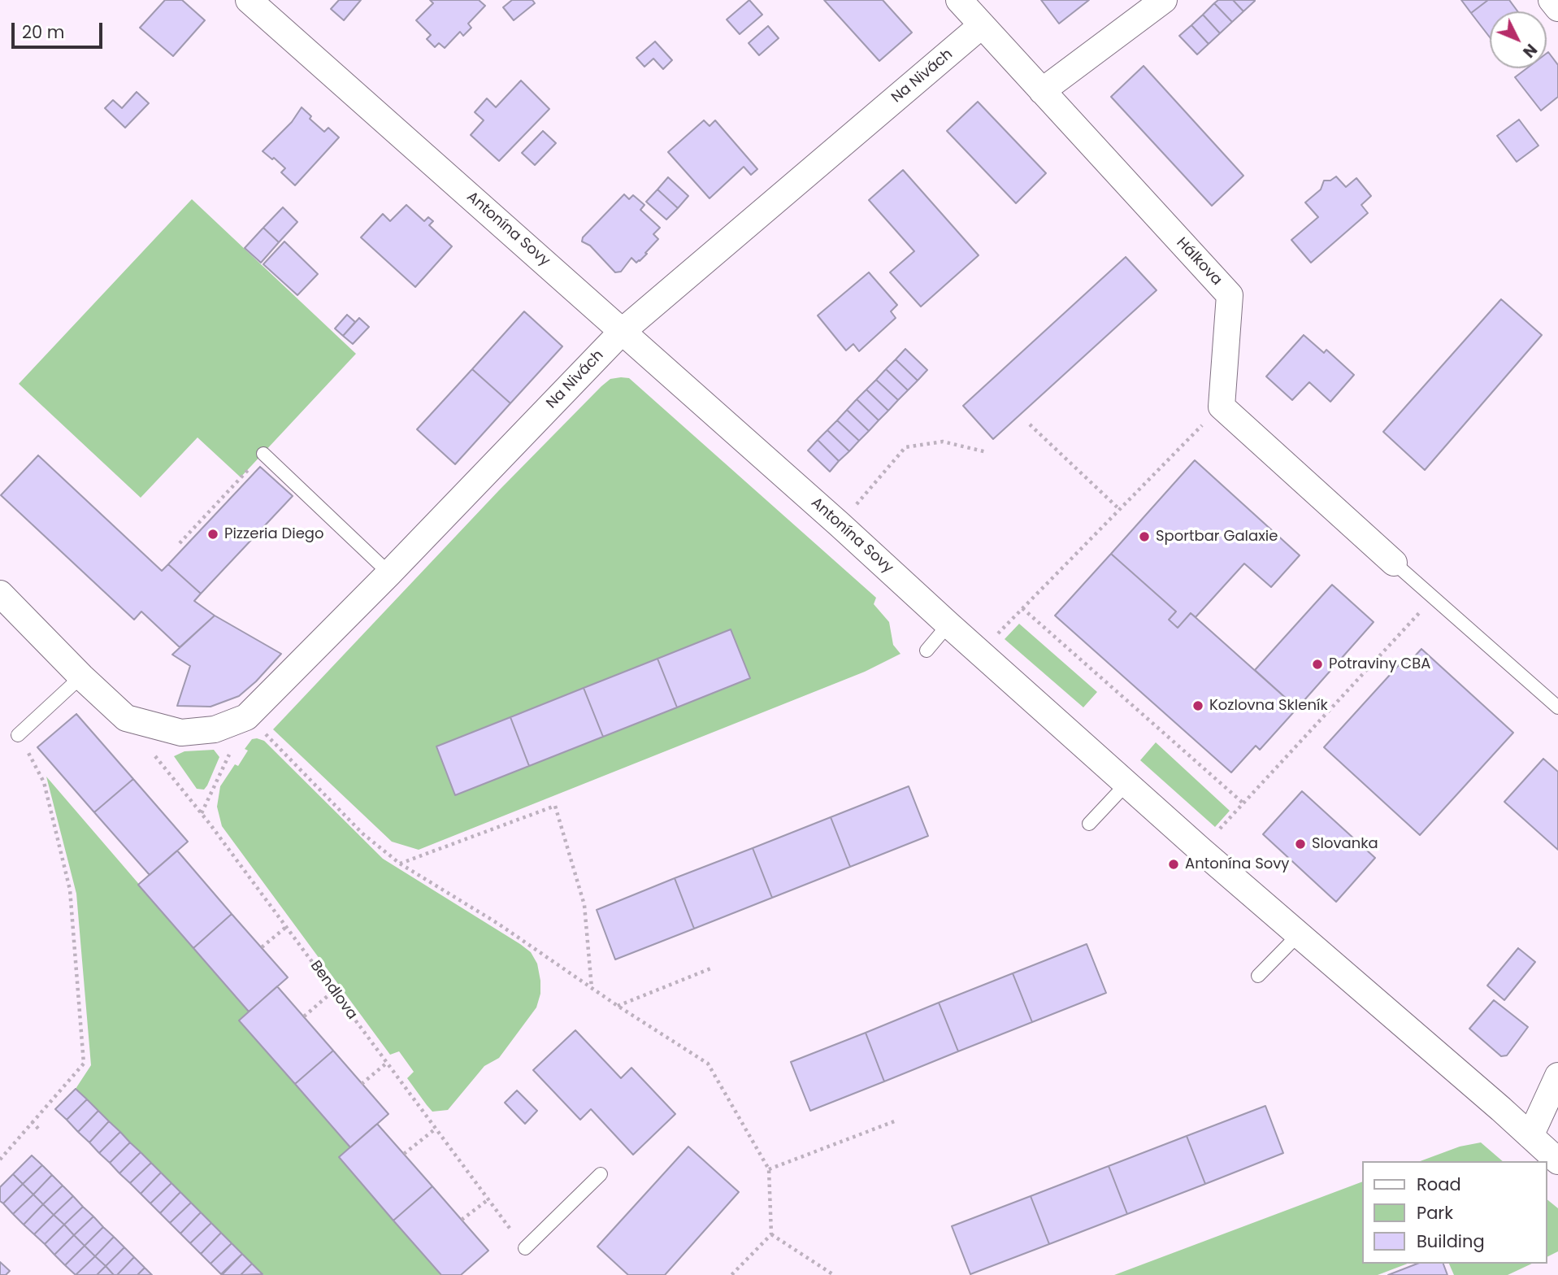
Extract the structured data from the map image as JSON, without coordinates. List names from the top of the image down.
{
  "streets": {
    "street": ["Na Nivách", "Antonína Sovy", "Hálkova"],
    "path": ["Bendlova"]
  },
  "crossings": [
    ["Na Nivách", "Antonína Sovy"],
    ["Na Nivách", "Hálkova"]
  ],
  "places": [
    "Pizzeria Diego",
    "Sportbar Galaxie",
    "Potraviny CBA",
    "Kozlovna Skleník",
    "Slovanka",
    "Antonína Sovy"
  ],
  "legend": ["Road", "Park", "Building"],
  "scale_bar": "20 m",
  "north": "bottom right"
}
